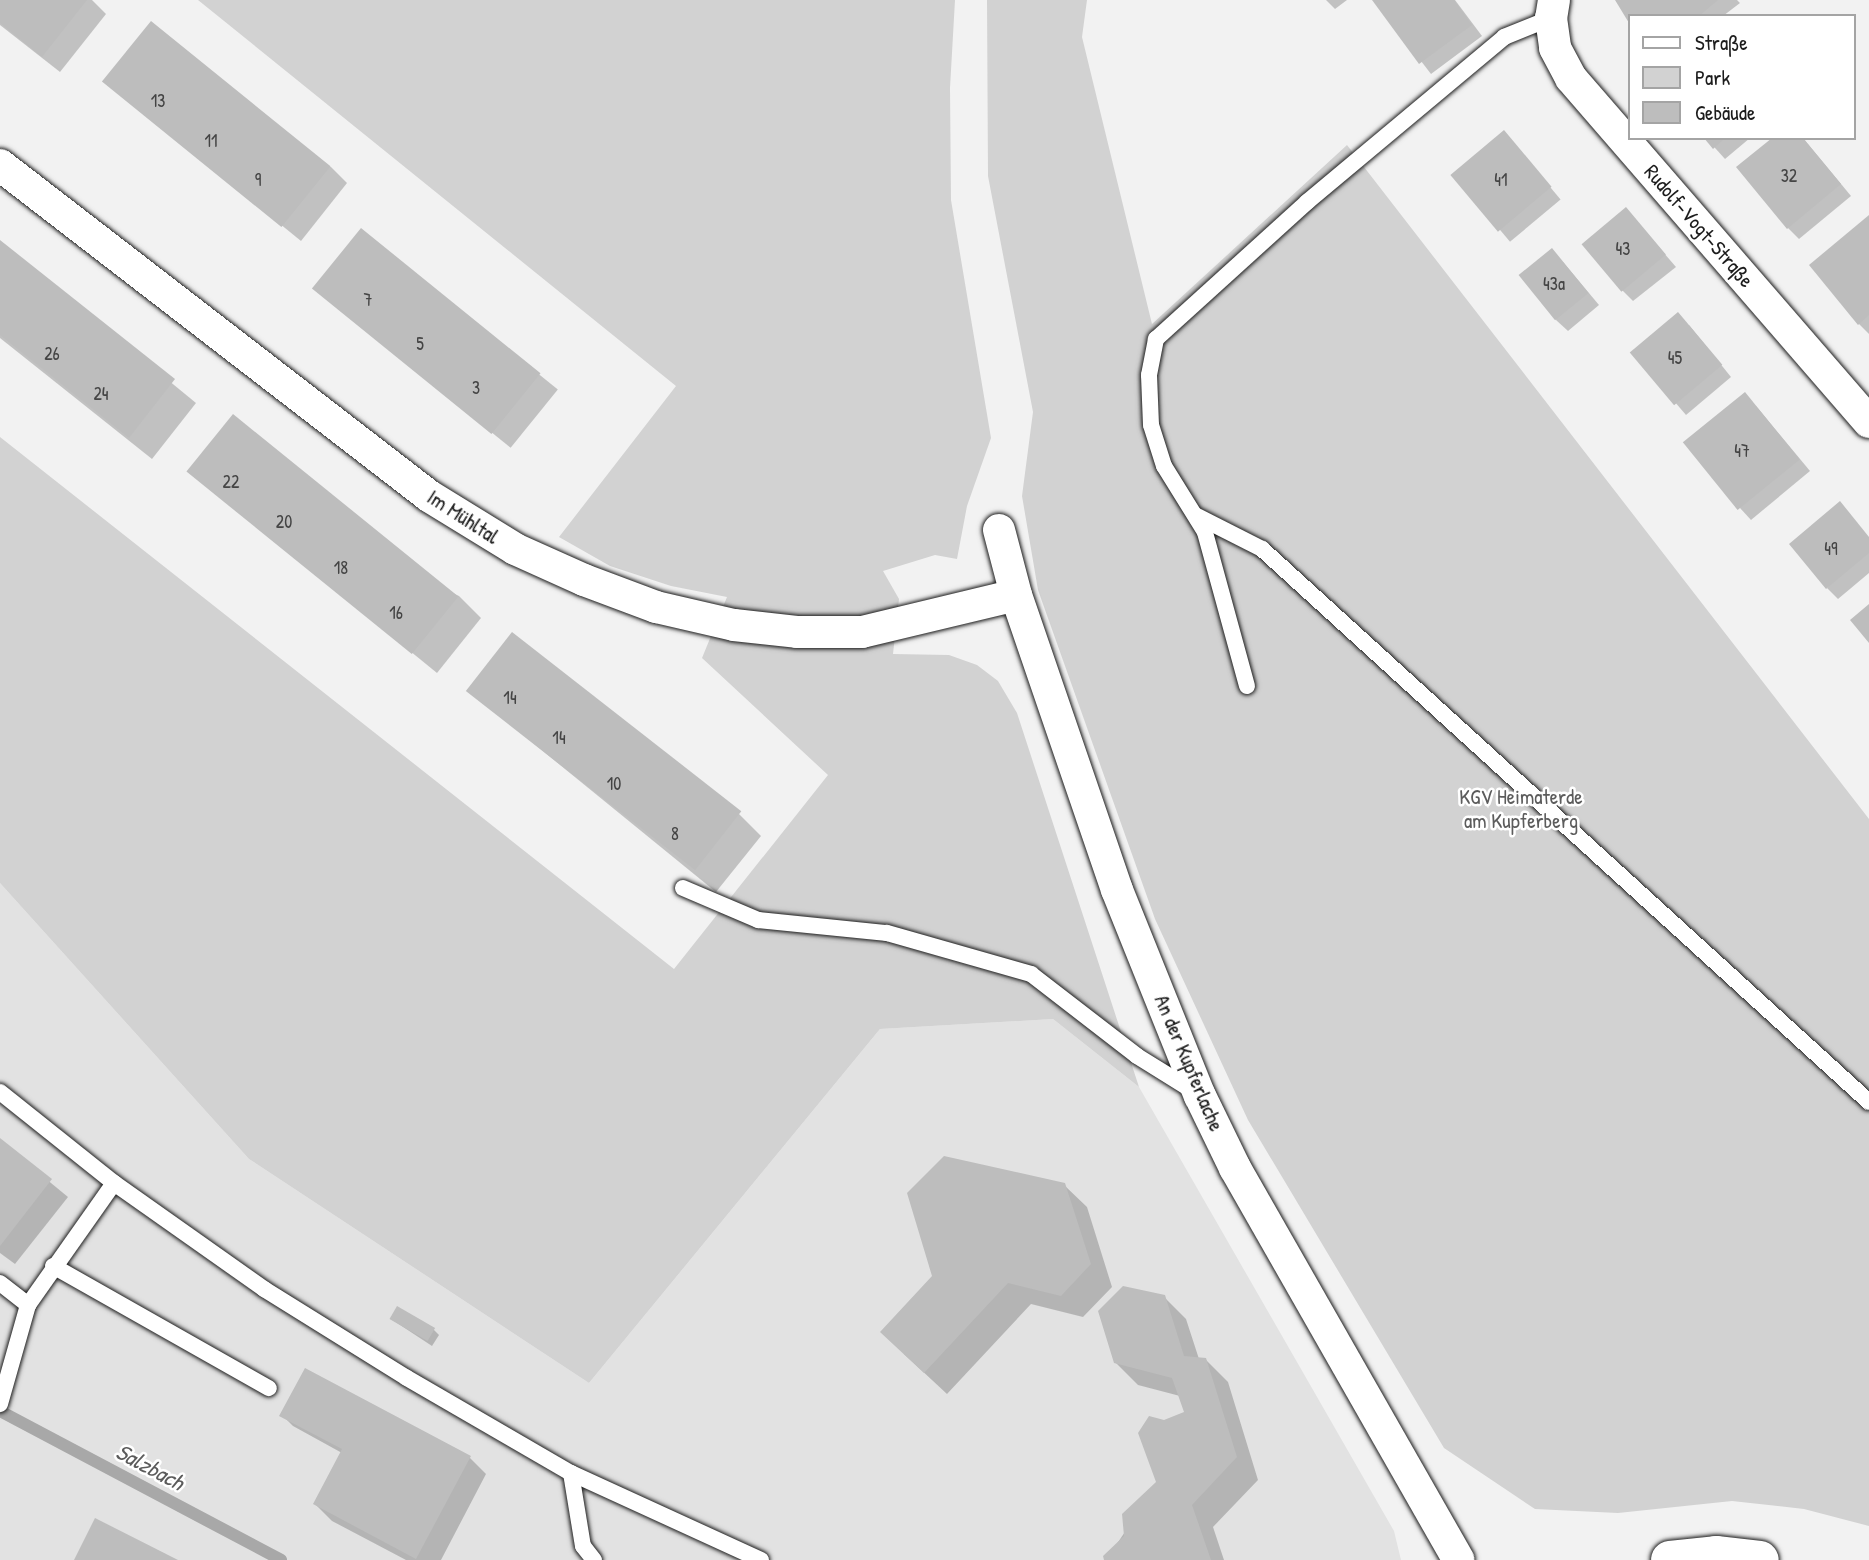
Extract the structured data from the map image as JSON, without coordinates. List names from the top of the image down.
{
  "streets": {
    "street": ["Rudolf-Vogt-Straße", "Im Mühltal", "An der Kupferlache"]
  },
  "crossings": [
    ["Im Mühltal", "An der Kupferlache"]
  ],
  "water": ["Salzbach"],
  "parks": ["KGV Heimaterde am Kupferberg"],
  "house_numbers": [
    "13",
    "11",
    "32",
    "9",
    "41",
    "43",
    "43a",
    "7",
    "5",
    "26",
    "45",
    "3",
    "24",
    "47",
    "22",
    "20",
    "49",
    "18",
    "16",
    "14",
    "14",
    "10",
    "8"
  ],
  "legend": ["Straße", "Park", "Gebäude"]
}
